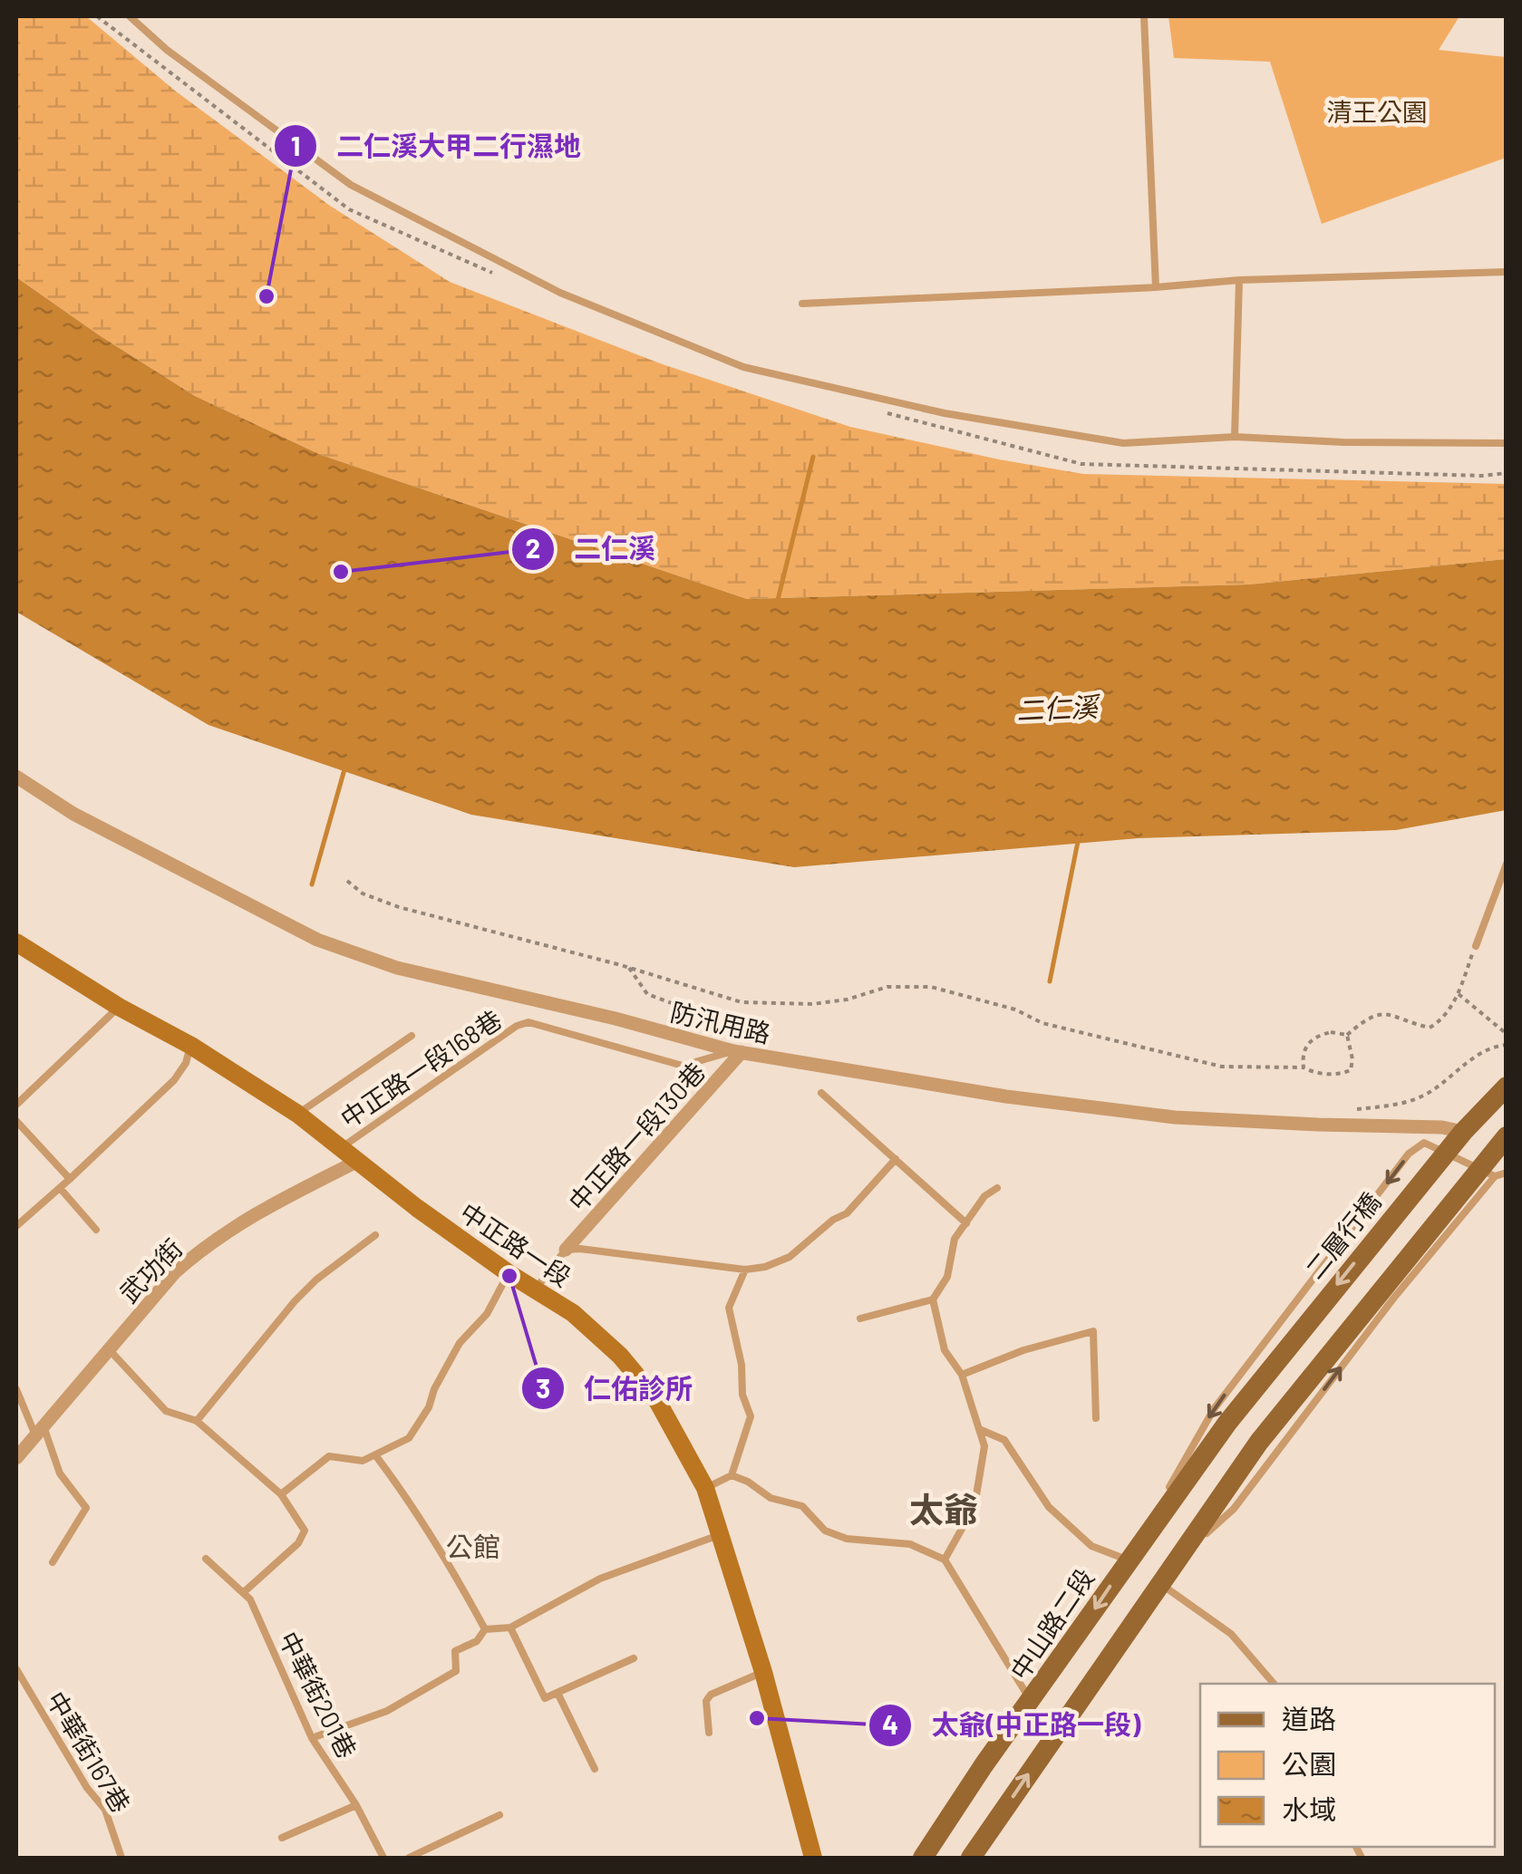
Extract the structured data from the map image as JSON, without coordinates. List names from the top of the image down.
{
  "streets": {
    "main road": ["二層行橋", "中山路二段"],
    "street": [
      "防汛用路",
      "中正路一段130巷",
      "中正路一段",
      "武功街"
    ],
    "lane": ["中正路一段168巷", "中華街201巷", "中華街167巷"]
  },
  "crossings": [
    ["防汛用路", "中正路一段168巷"],
    ["防汛用路", "中正路一段130巷"],
    ["防汛用路", "二層行橋"],
    ["中正路一段168巷", "中正路一段130巷"],
    ["中正路一段168巷", "中正路一段"],
    ["中正路一段130巷", "中正路一段"],
    ["二層行橋", "中山路二段"],
    ["中正路一段", "武功街"]
  ],
  "districts": ["太爺", "公館"],
  "water": ["二仁溪"],
  "parks": ["清王公園"],
  "places": [
    "二仁溪大甲二行濕地",
    "二仁溪",
    "仁佑診所",
    "太爺(中正路一段)"
  ],
  "legend": ["道路", "公園", "水域"]
}
